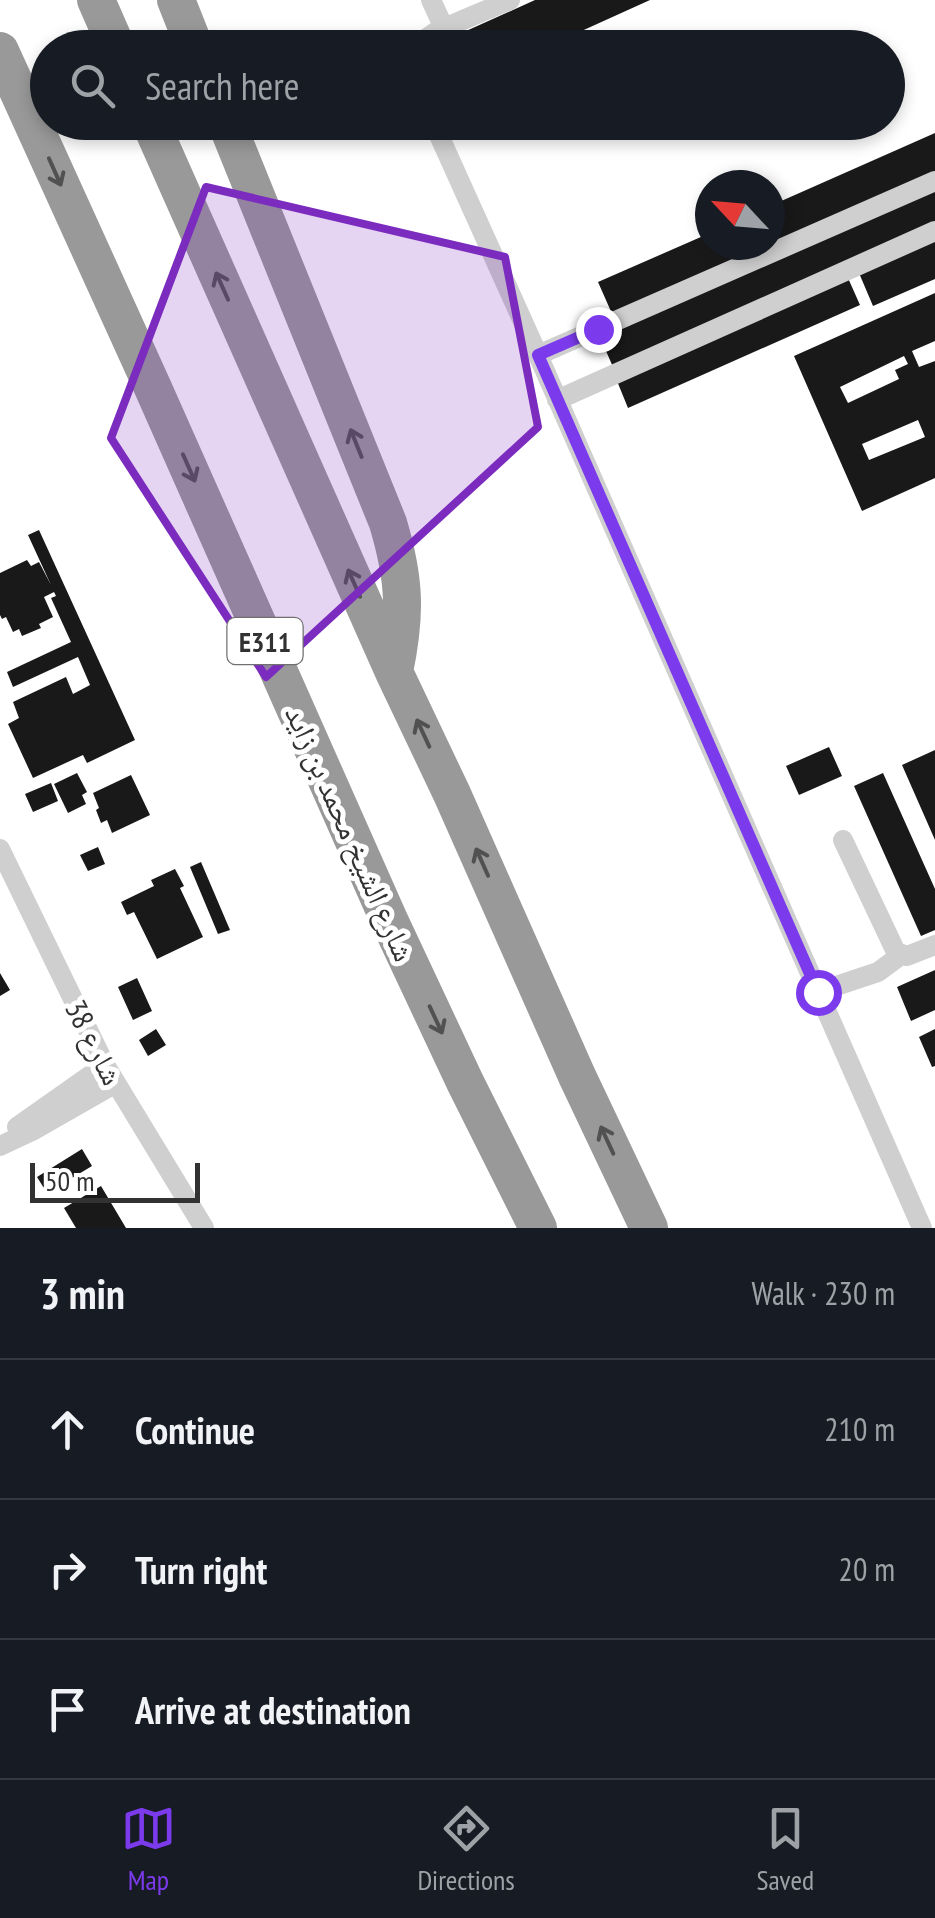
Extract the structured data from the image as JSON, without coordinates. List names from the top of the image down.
{
  "streets": {
    "highway": ["E311", "شارع الشيخ محمد بن زايد"],
    "street": ["شارع 38"]
  },
  "scale_bar": "50 m",
  "north": "top left",
  "page": {
    "search": "Search here",
    "scale": "50 m",
    "heading": ["3 min", "Walk · 230 m"],
    "list": [
      ["Continue", "210 m"],
      ["Turn right", "20 m"],
      "Arrive at destination"
    ],
    "nav": ["Map", "Directions", "Saved"]
  }
}
